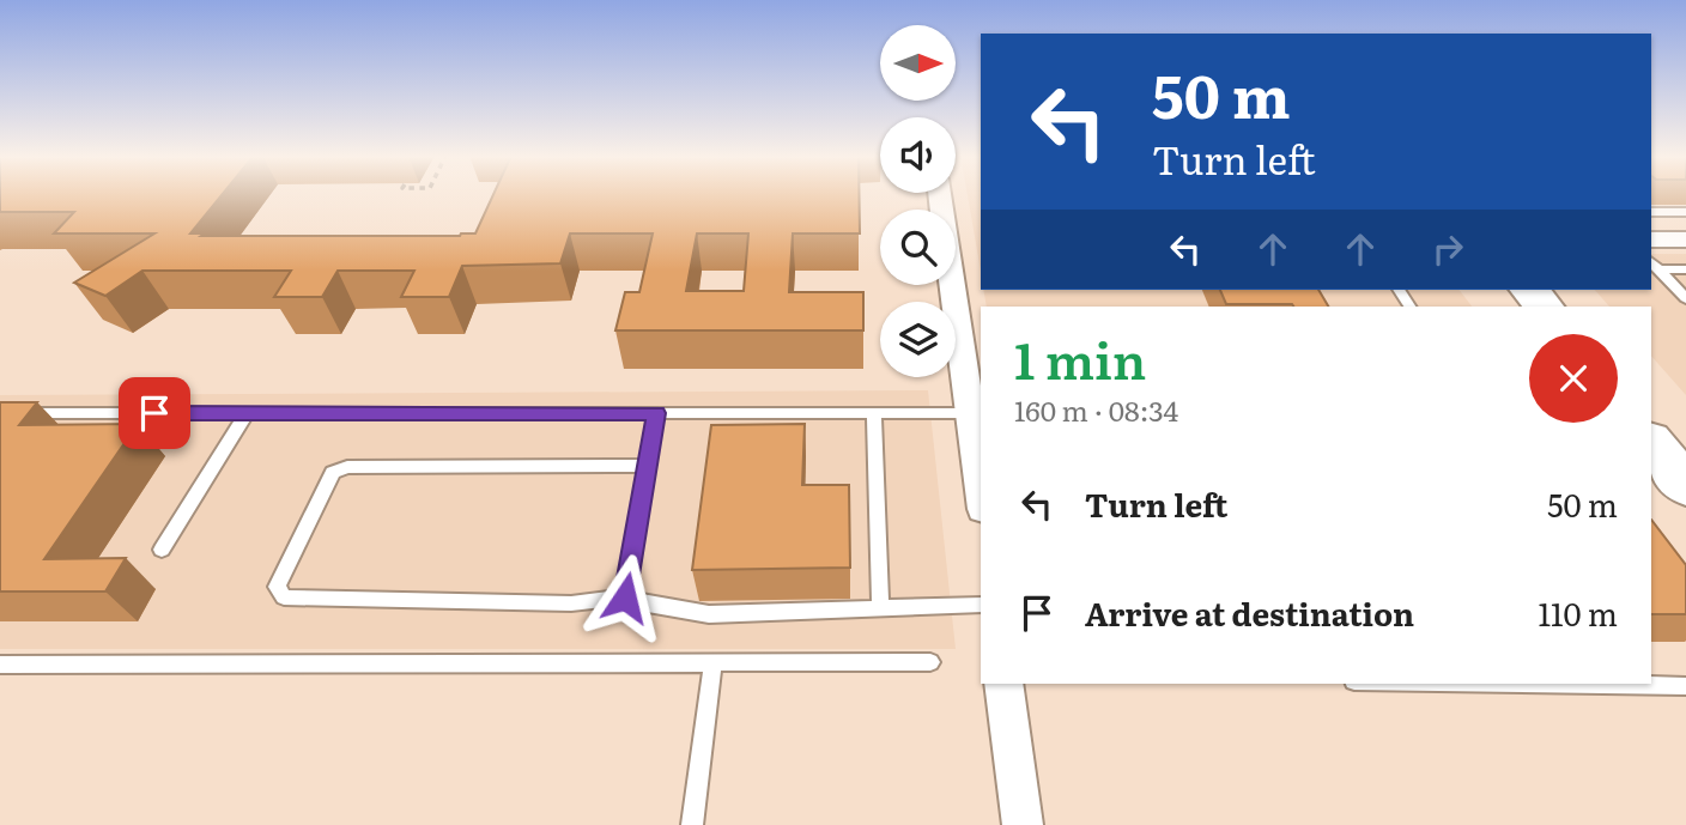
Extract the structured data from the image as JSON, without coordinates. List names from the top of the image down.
{
  "north": "right",
  "page": {
    "turn": ["50 m", "Turn left"],
    "heading": ["1 min", "160 m · 08:34"],
    "list": [
      {
        "name": "Turn left",
        "value": "50 m"
      },
      {
        "name": "Arrive at destination",
        "value": "110 m"
      }
    ]
  }
}
